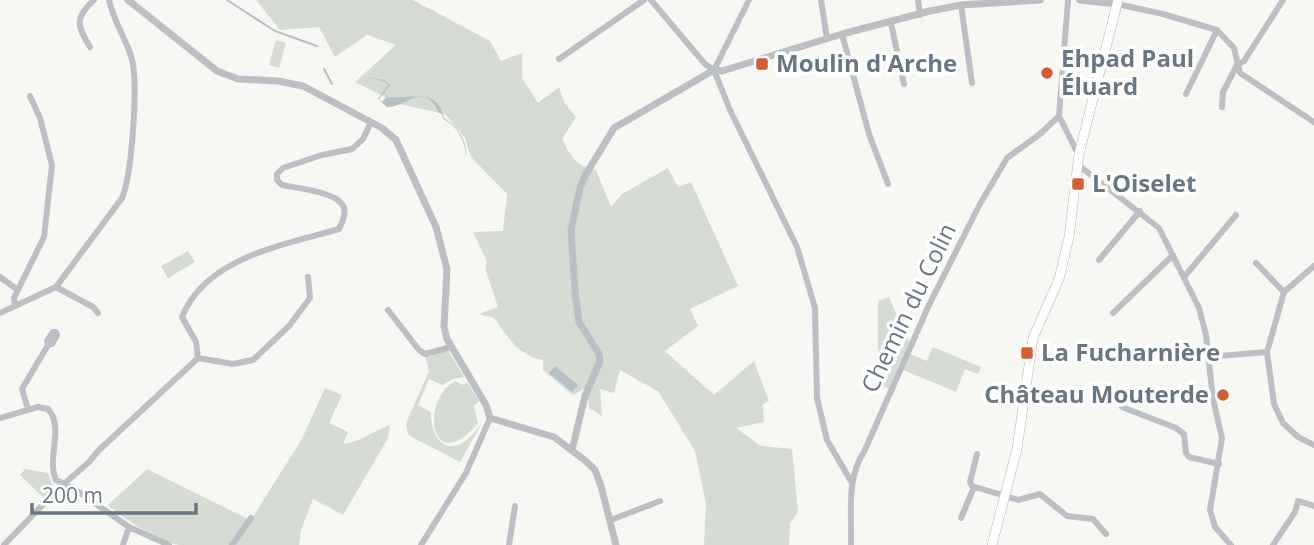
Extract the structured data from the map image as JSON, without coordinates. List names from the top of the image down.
{
  "streets": {
    "street": ["Chemin du Colin"]
  },
  "places": {
    "transit": ["Moulin d'Arche", "L'Oiselet", "La Fucharnière"],
    "other": ["Ehpad Paul Éluard", "Château Mouterde"]
  },
  "scale_bar": "200 m"
}
